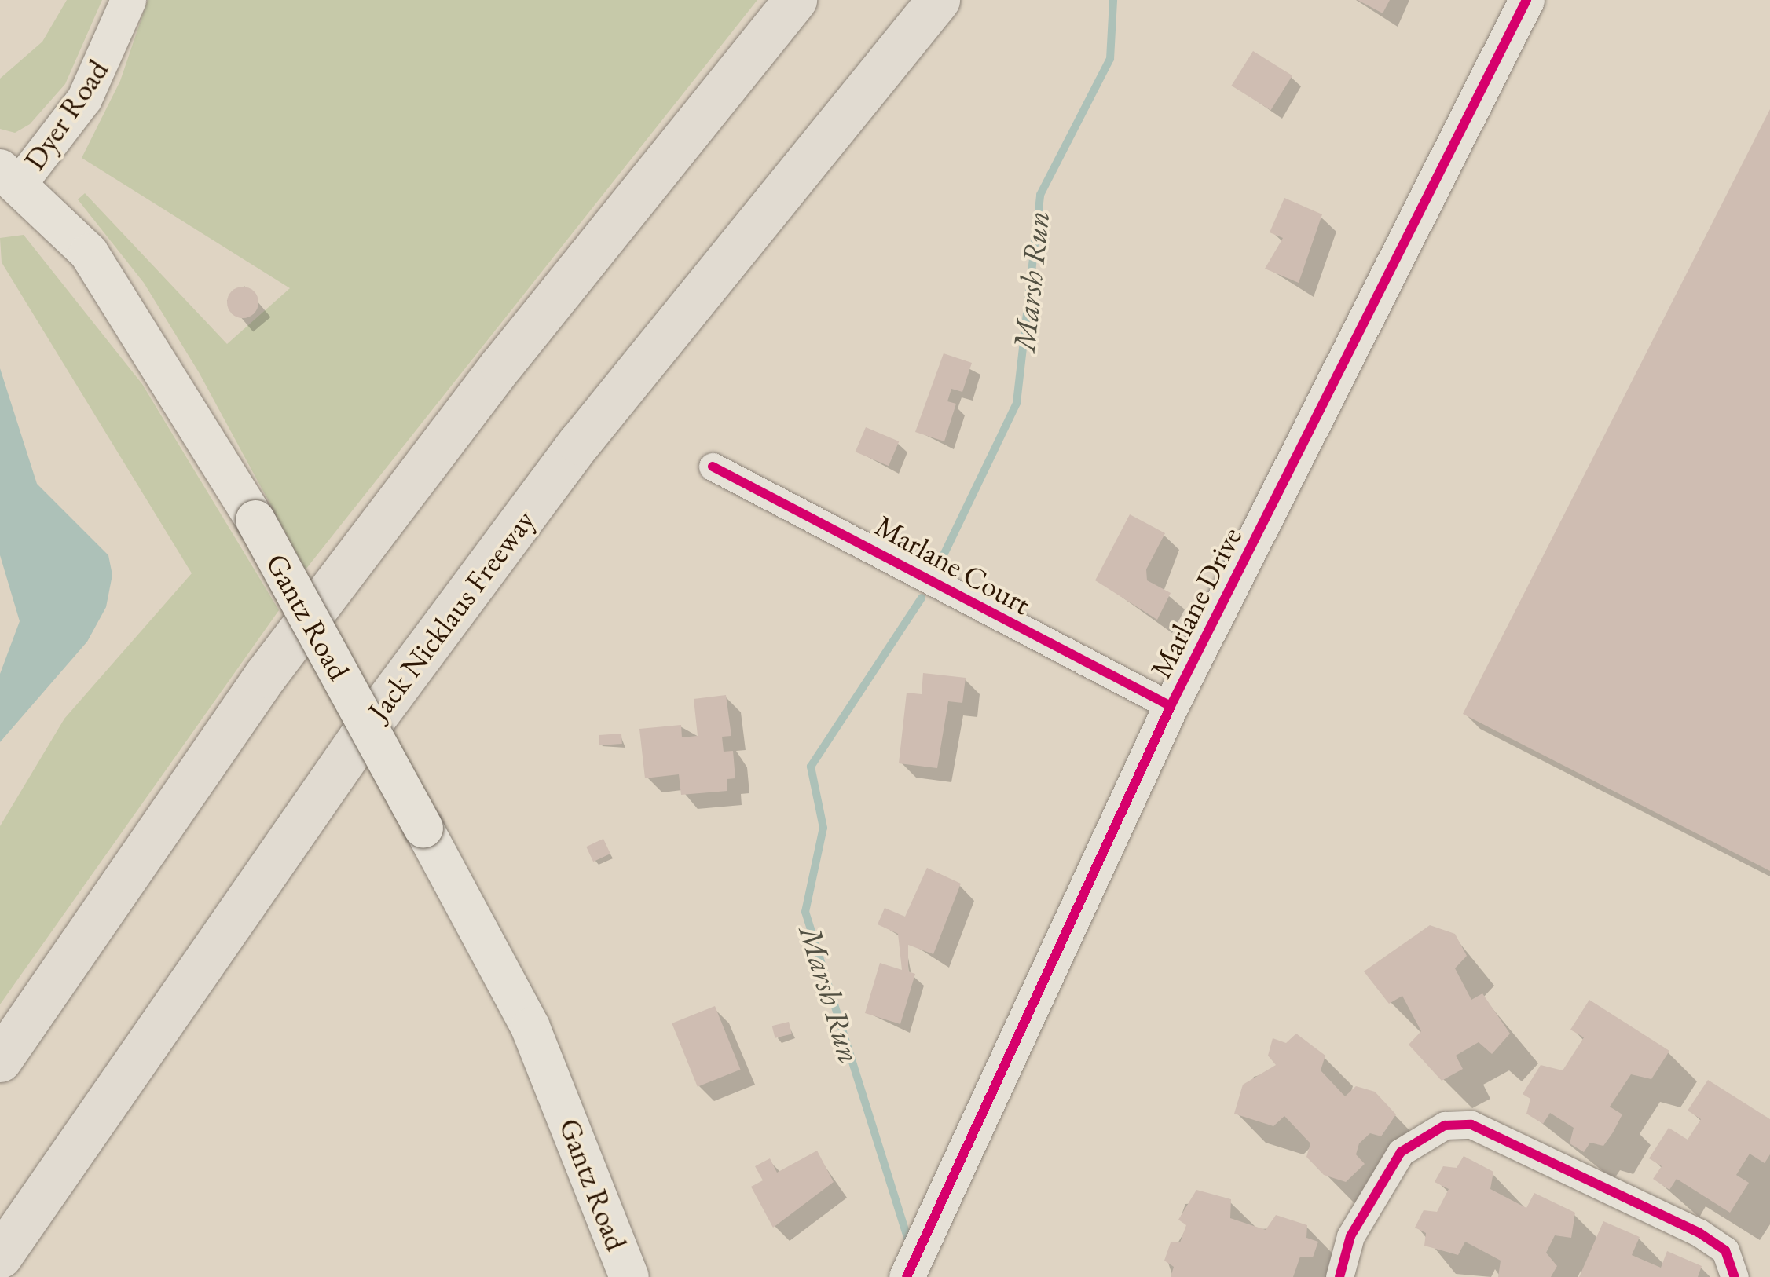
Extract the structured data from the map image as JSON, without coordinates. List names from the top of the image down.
{
  "streets": {
    "highway": ["Jack Nicklaus Freeway"],
    "main road": ["Gantz Road"],
    "street": ["Dyer Road", "Marlane Court", "Marlane Drive"]
  },
  "crossings": [
    ["Dyer Road", "Gantz Road"],
    ["Marlane Court", "Marlane Drive"]
  ],
  "water": ["Marsh Run"]
}
